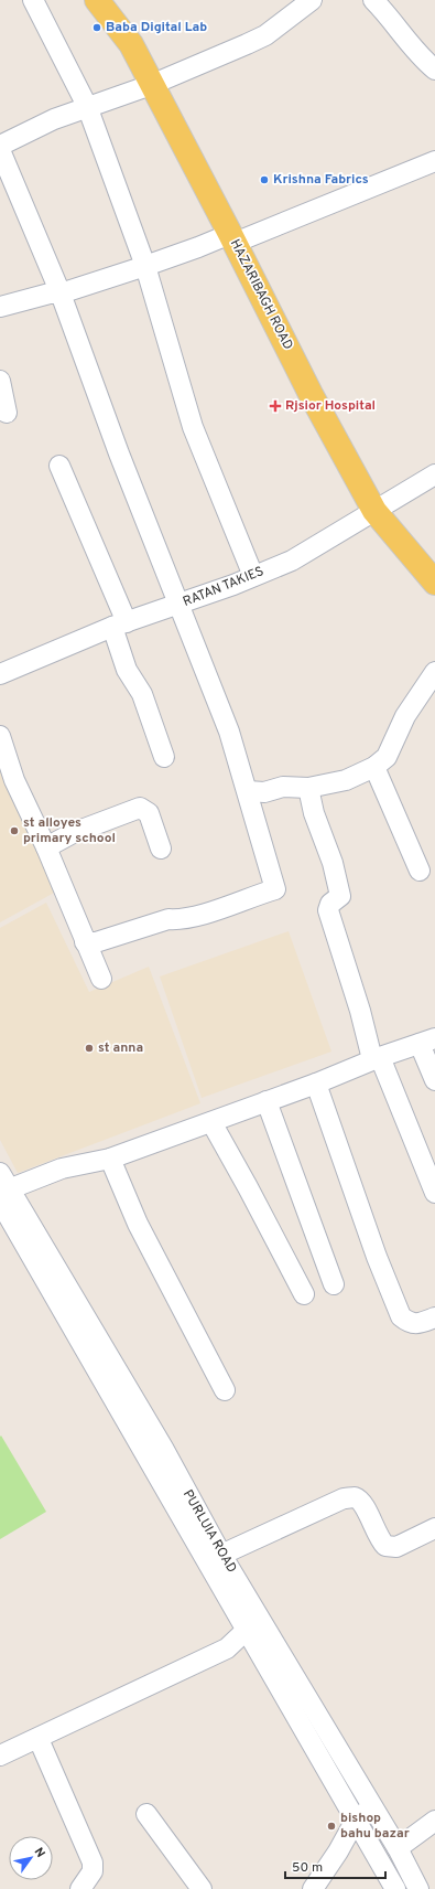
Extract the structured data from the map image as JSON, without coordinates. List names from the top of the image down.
{
  "streets": {
    "main road": ["HAZARIBAGH ROAD"],
    "street": ["RATAN TAKIES", "PURLUIA ROAD"]
  },
  "crossings": [
    ["HAZARIBAGH ROAD", "RATAN TAKIES"]
  ],
  "places": {
    "other": [
      "Baba Digital Lab",
      "Krishna Fabrics",
      "st alloyes primary school",
      "st anna",
      "bishop bahu bazar"
    ],
    "health": ["Rjsior Hospital"]
  },
  "scale_bar": "50 m",
  "north": "top right"
}
